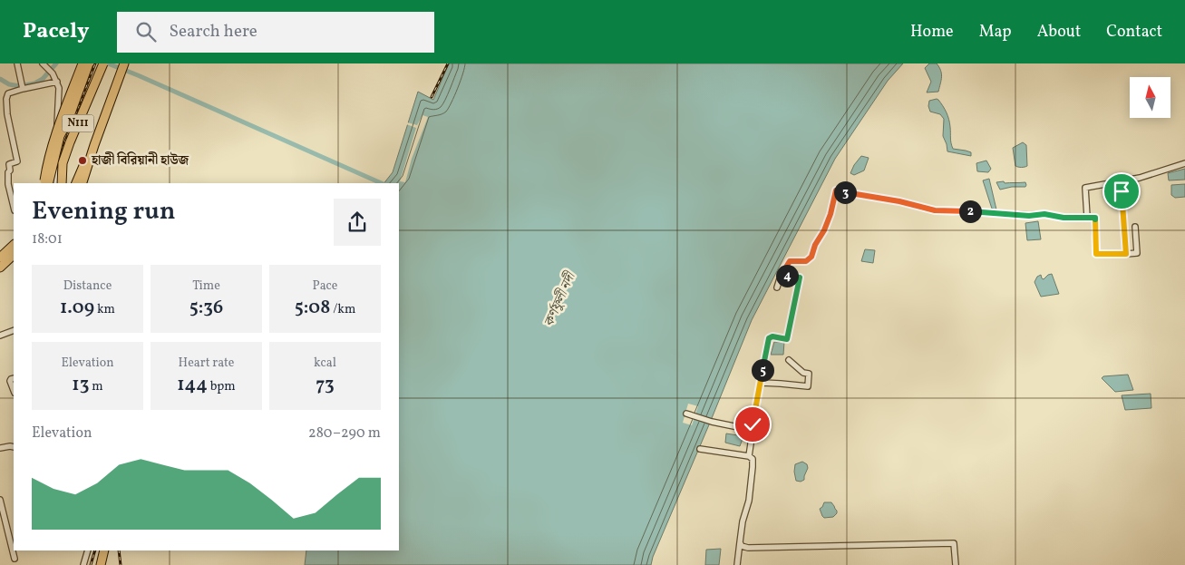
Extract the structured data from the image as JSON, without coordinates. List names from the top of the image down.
{
  "streets": {
    "main road": ["N111"]
  },
  "water": ["কর্ণফুলী নদী"],
  "places": ["হাজী বিরিয়ানী হাউজ"],
  "north": "top",
  "page": {
    "header": "Pacely",
    "search": "Search here",
    "nav": [
      "Home",
      "Map",
      "About",
      "Contact"
    ],
    "pins": [
      "3",
      "2",
      "4",
      "5"
    ],
    "heading": ["Evening run", "18:01"],
    "stats": [
      ["Distance", "1.09 km"],
      ["Time", "5:36"],
      ["Pace", "5:08 /km"],
      ["Elevation", "13 m"],
      ["Heart rate", "144 bpm"],
      ["kcal", "73"]
    ],
    "chart": ["Elevation", "280–290 m"]
  }
}
